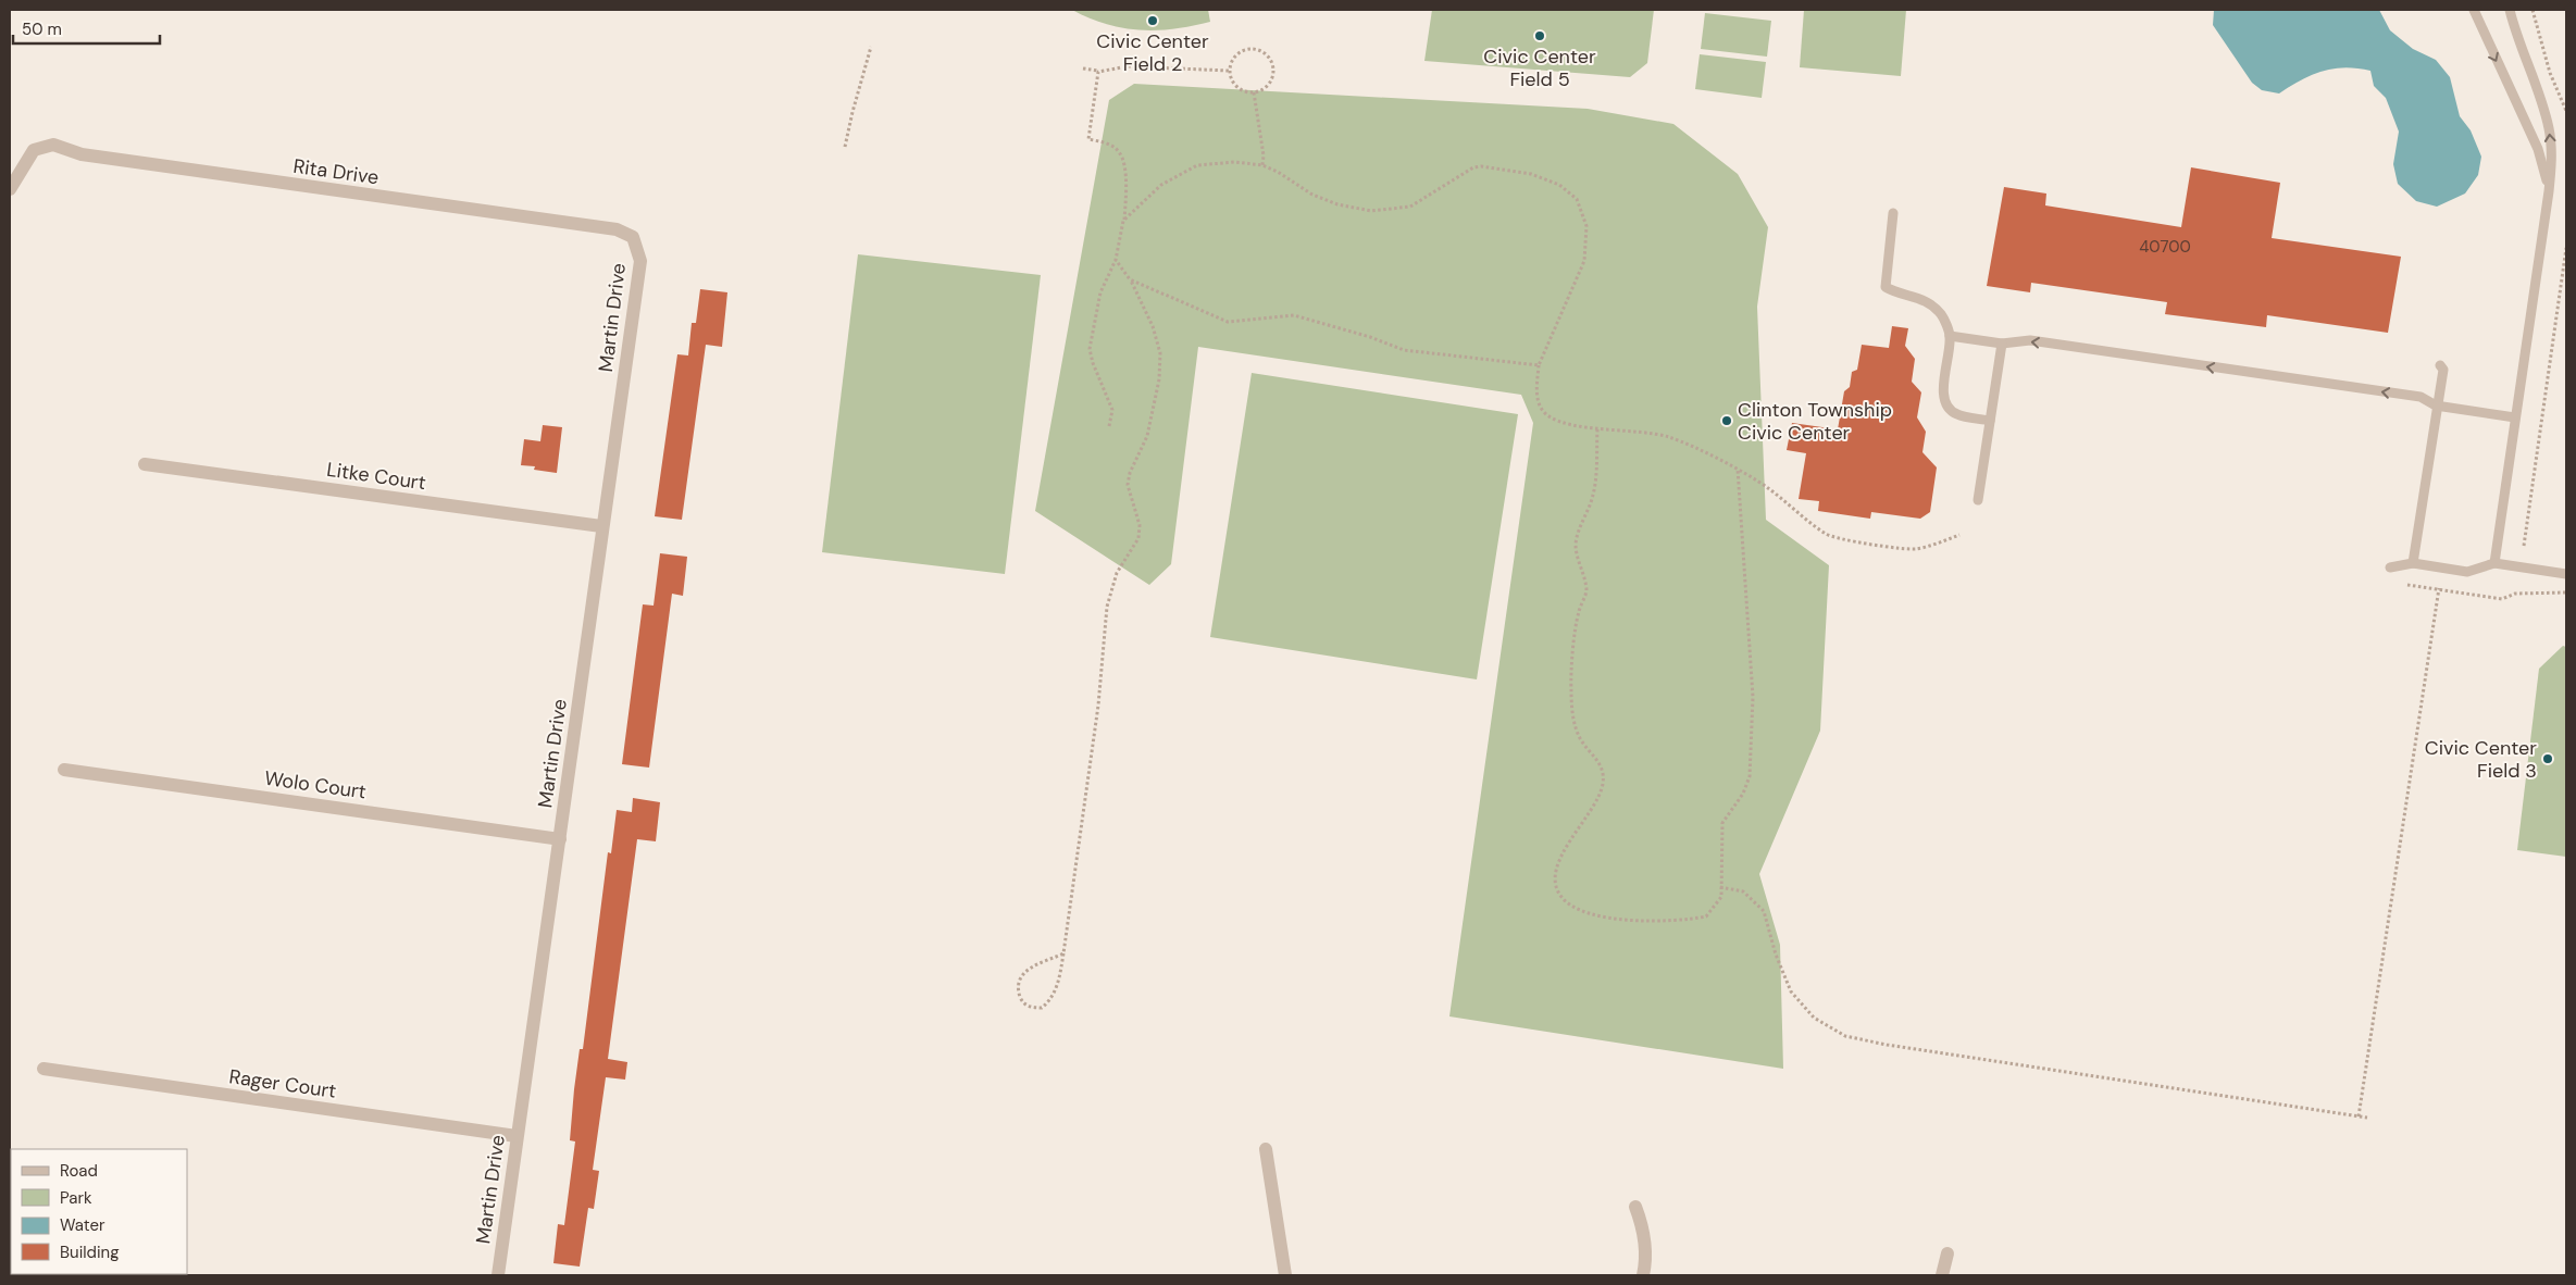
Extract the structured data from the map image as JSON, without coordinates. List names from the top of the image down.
{
  "streets": {
    "street": [
      "Rita Drive",
      "Martin Drive",
      "Litke Court",
      "Wolo Court",
      "Rager Court"
    ]
  },
  "crossings": [
    ["Rita Drive", "Martin Drive"],
    ["Martin Drive", "Litke Court"],
    ["Martin Drive", "Wolo Court"],
    ["Martin Drive", "Rager Court"]
  ],
  "places": [
    "Civic Center Field 2",
    "Civic Center Field 5",
    "Clinton Township Civic Center",
    "Civic Center Field 3"
  ],
  "house_numbers": ["40700"],
  "legend": [
    "Road",
    "Park",
    "Water",
    "Building"
  ],
  "scale_bar": "50 m"
}
